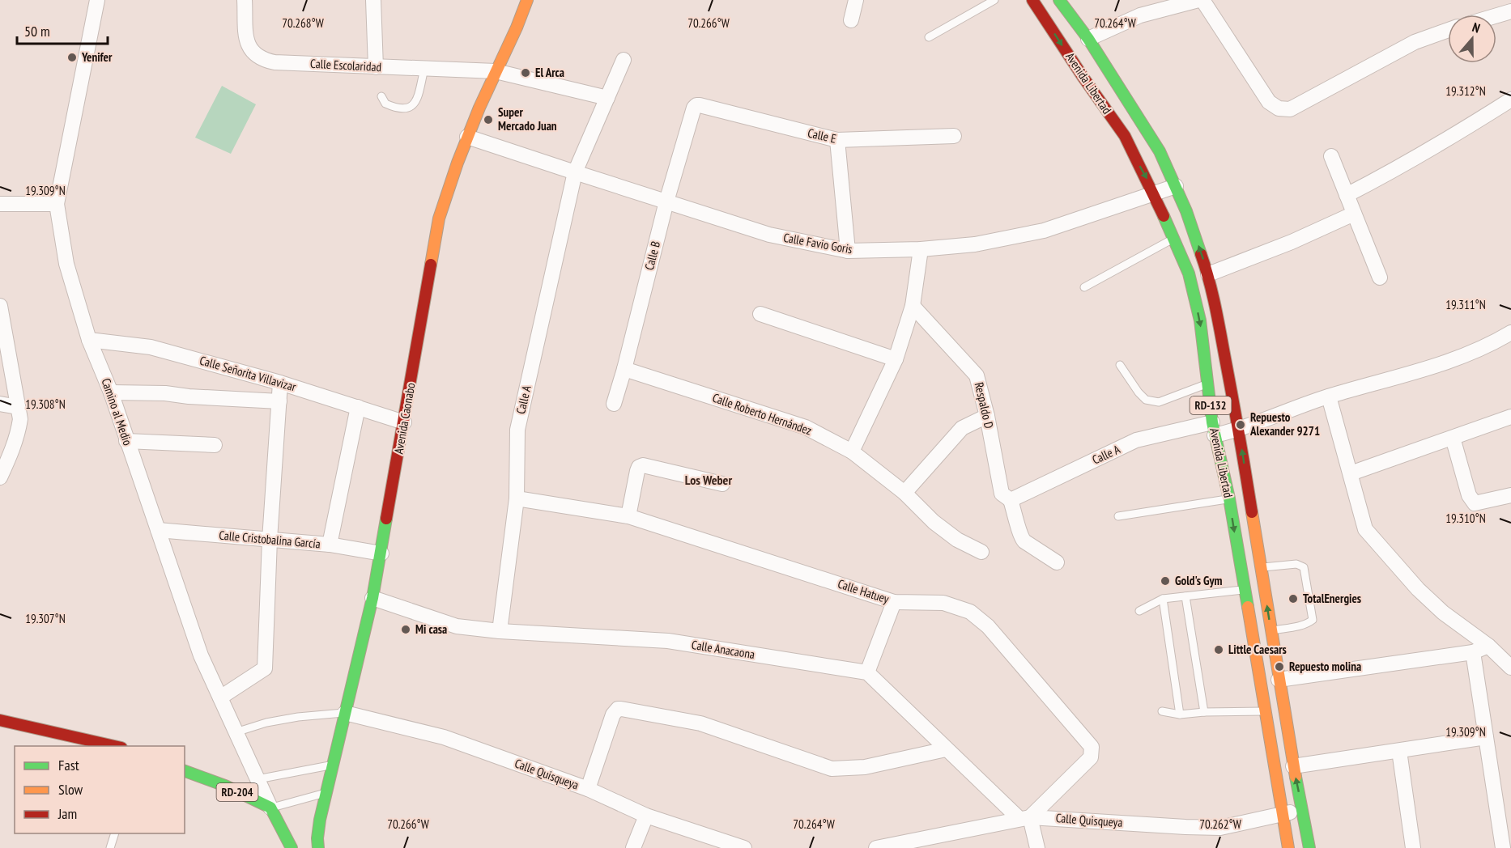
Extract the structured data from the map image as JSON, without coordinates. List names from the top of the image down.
{
  "streets": {
    "main road": [
      "Avenida Libertad",
      "RD-132",
      "Avenida Caonabo",
      "RD-204"
    ],
    "street": [
      "Calle Escolaridad",
      "Calle E",
      "Calle Favio Goris",
      "Calle B",
      "Calle Señorita Villavizar",
      "Calle A",
      "Respaldo D",
      "Camino al Medio",
      "Calle Roberto Hernández",
      "Calle Cristobalina García",
      "Calle Hatuey",
      "Calle Anacaona",
      "Calle Quisqueya"
    ]
  },
  "crossings": [
    ["Calle Escolaridad", "Calle A"],
    ["Calle Escolaridad", "Avenida Caonabo"],
    ["Avenida Libertad", "Calle Favio Goris"],
    ["Avenida Libertad", "Calle A"],
    ["Avenida Libertad", "Calle Quisqueya"],
    ["Calle E", "Calle B"],
    ["Calle Favio Goris", "Calle B"],
    ["Calle Favio Goris", "Calle A"],
    ["Calle Favio Goris", "Avenida Caonabo"],
    ["Calle B", "Calle Roberto Hernández"],
    ["Calle Señorita Villavizar", "Camino al Medio"],
    ["Calle Señorita Villavizar", "Avenida Caonabo"],
    ["Calle A", "Respaldo D"],
    ["Calle A", "Calle Hatuey"],
    ["Calle A", "Calle Anacaona"],
    ["Camino al Medio", "Calle Cristobalina García"],
    ["Camino al Medio", "RD-204"],
    ["Avenida Caonabo", "Calle Cristobalina García"],
    ["Avenida Caonabo", "Calle Anacaona"],
    ["Avenida Caonabo", "Calle Quisqueya"],
    ["Calle Hatuey", "Calle Quisqueya"]
  ],
  "districts": ["Los Weber"],
  "places": [
    "Yenifer",
    "El Arca",
    "Super Mercado Juan",
    "Repuesto Alexander 9271",
    "Gold's Gym",
    "TotalEnergies",
    "Mi casa",
    "Little Caesars",
    "Repuesto molina"
  ],
  "legend": ["Fast", "Slow", "Jam"],
  "scale_bar": "50 m",
  "north": "top",
  "coordinates": [
    "70.266°W",
    "70.268°W",
    "70.264°W",
    "19.312°N",
    "19.309°N",
    "19.311°N",
    "19.308°N",
    "19.310°N",
    "19.307°N",
    "70.262°W"
  ]
}
